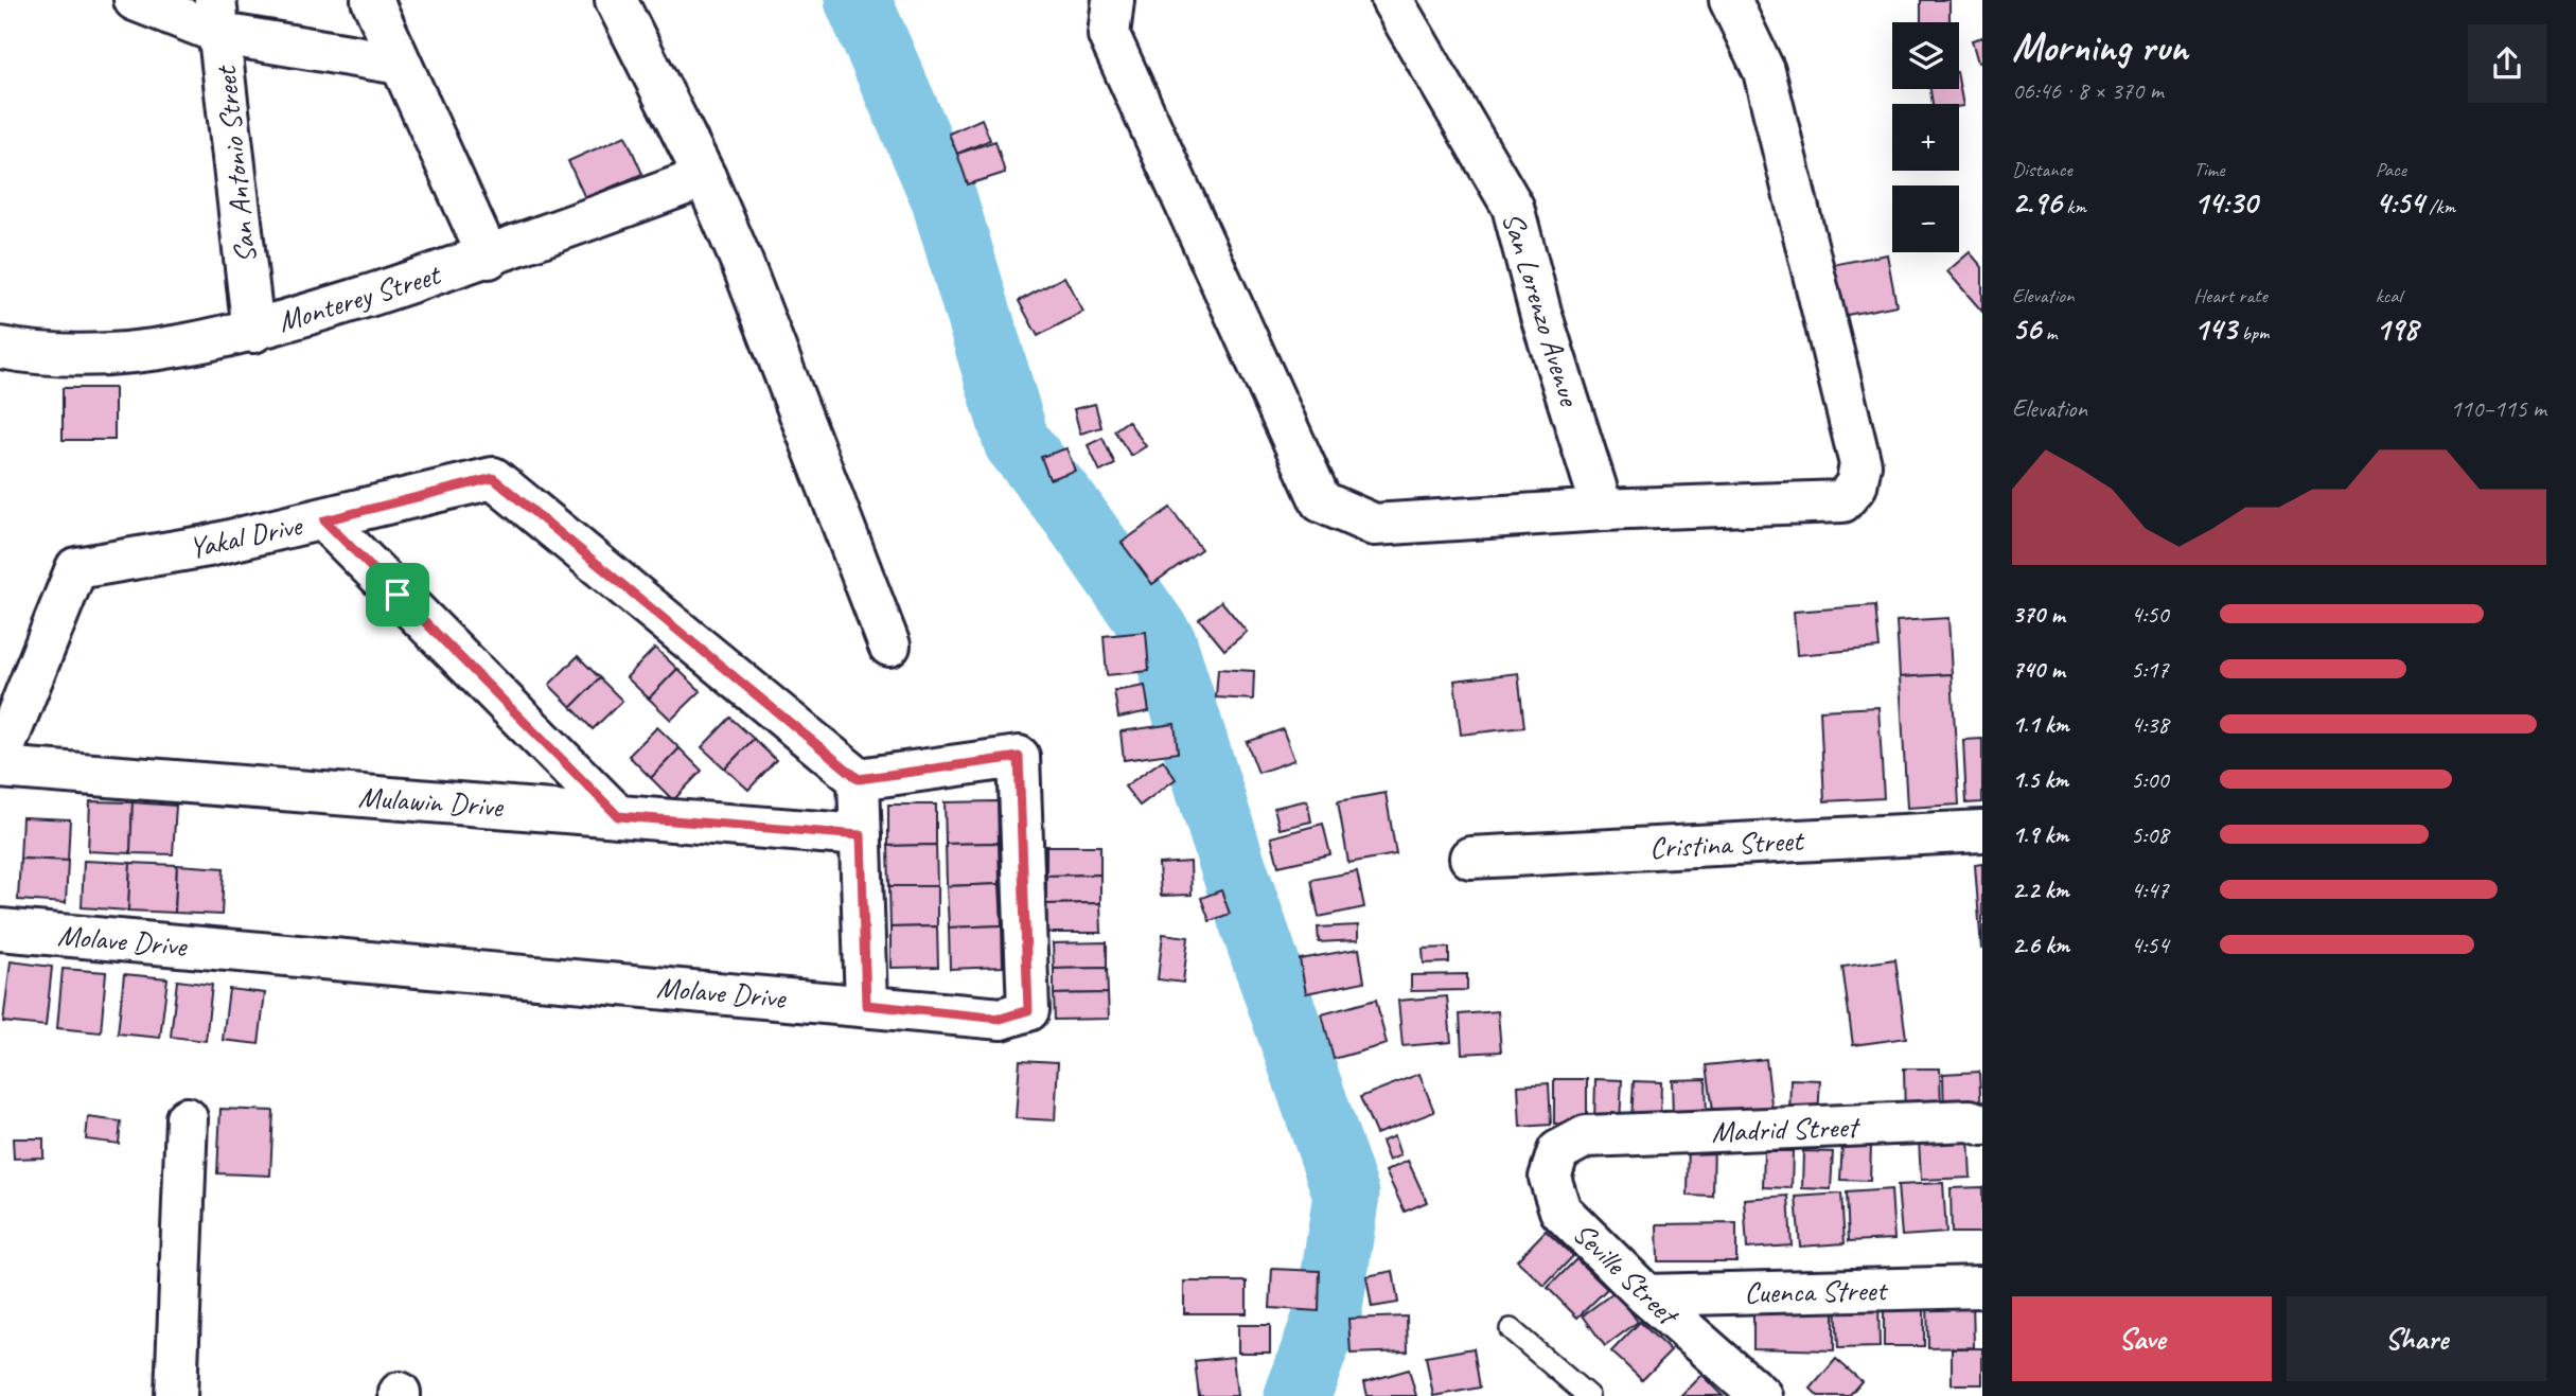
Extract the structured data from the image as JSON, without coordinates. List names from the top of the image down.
{
  "streets": {
    "street": [
      "San Antonio Street",
      "Monterey Street",
      "San Lorenzo Avenue",
      "Yakal Drive",
      "Mulawin Drive",
      "Cristina Street",
      "Molave Drive",
      "Madrid Street",
      "Seville Street",
      "Cuenca Street"
    ]
  },
  "crossings": [
    ["San Antonio Street", "Monterey Street"],
    ["Yakal Drive", "Molave Drive"],
    ["Madrid Street", "Seville Street"],
    ["Seville Street", "Cuenca Street"]
  ],
  "page": {
    "heading": ["Morning run", "06:46 · 8 × 370 m"],
    "map_buttons": ["+", "−"],
    "stats": [
      ["Distance", "2.96 km"],
      ["Time", "14:30"],
      ["Pace", "4:54 /km"],
      ["Elevation", "56 m"],
      ["Heart rate", "143 bpm"],
      ["kcal", "198"]
    ],
    "chart": ["Elevation", "110–115 m"],
    "list": [
      {
        "name": "370 m",
        "note": "4:50"
      },
      {
        "name": "740 m",
        "note": "5:17"
      },
      {
        "name": "1.1 km",
        "note": "4:38"
      },
      {
        "name": "1.5 km",
        "note": "5:00"
      },
      {
        "name": "1.9 km",
        "note": "5:08"
      },
      {
        "name": "2.2 km",
        "note": "4:47"
      },
      {
        "name": "2.6 km",
        "note": "4:54"
      }
    ],
    "buttons": ["Save", "Share"]
  }
}
